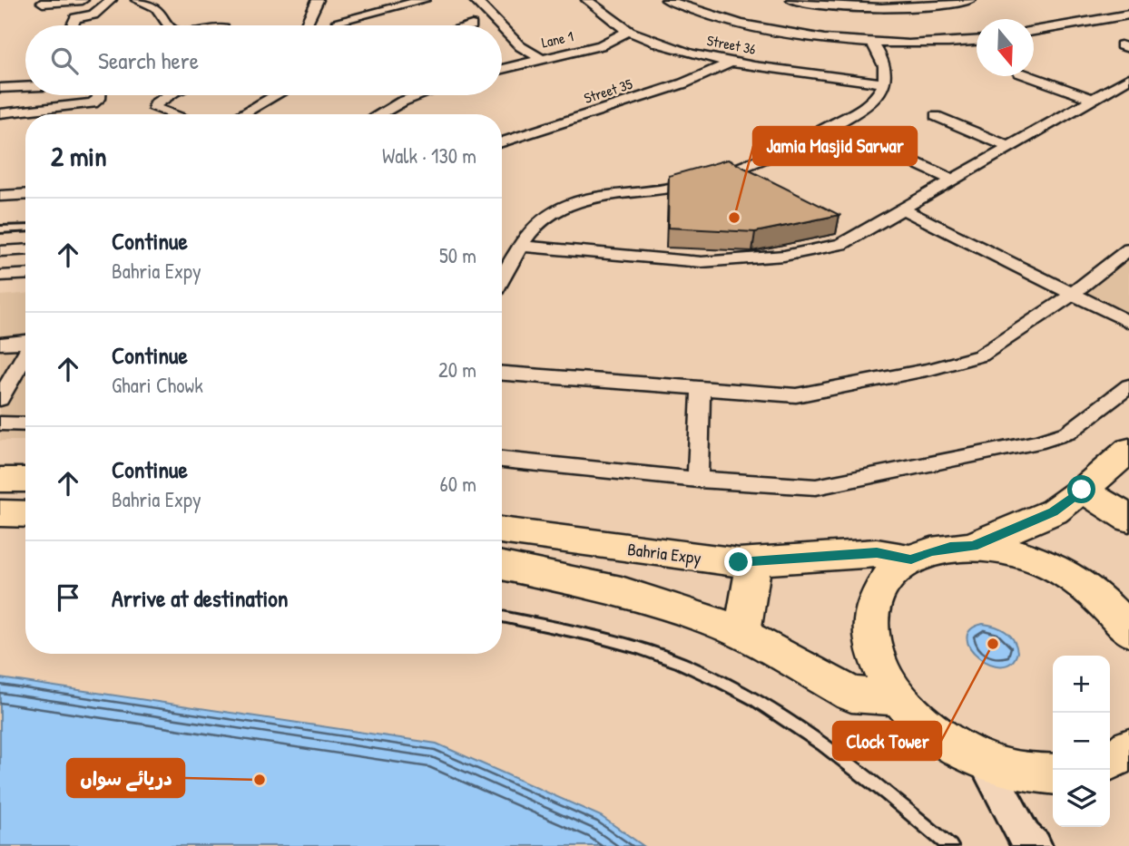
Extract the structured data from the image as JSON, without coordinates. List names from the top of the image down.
{
  "streets": {
    "main road": ["Bahria Expy"],
    "street": ["Lane 1", "Street 36", "Street 35"]
  },
  "crossings": [
    ["Lane 1", "Street 36"],
    ["Street 36", "Street 35"]
  ],
  "places": ["Jamia Masjid Sarwar", "Clock Tower", "دریائے سواں"],
  "north": "bottom",
  "page": {
    "search": "Search here",
    "heading": ["2 min", "Walk · 130 m"],
    "list": [
      ["Continue", "Bahria Expy", "50 m"],
      ["Continue", "Ghari Chowk", "20 m"],
      ["Continue", "Bahria Expy", "60 m"],
      "Arrive at destination"
    ],
    "map_buttons": ["+", "−"]
  }
}
